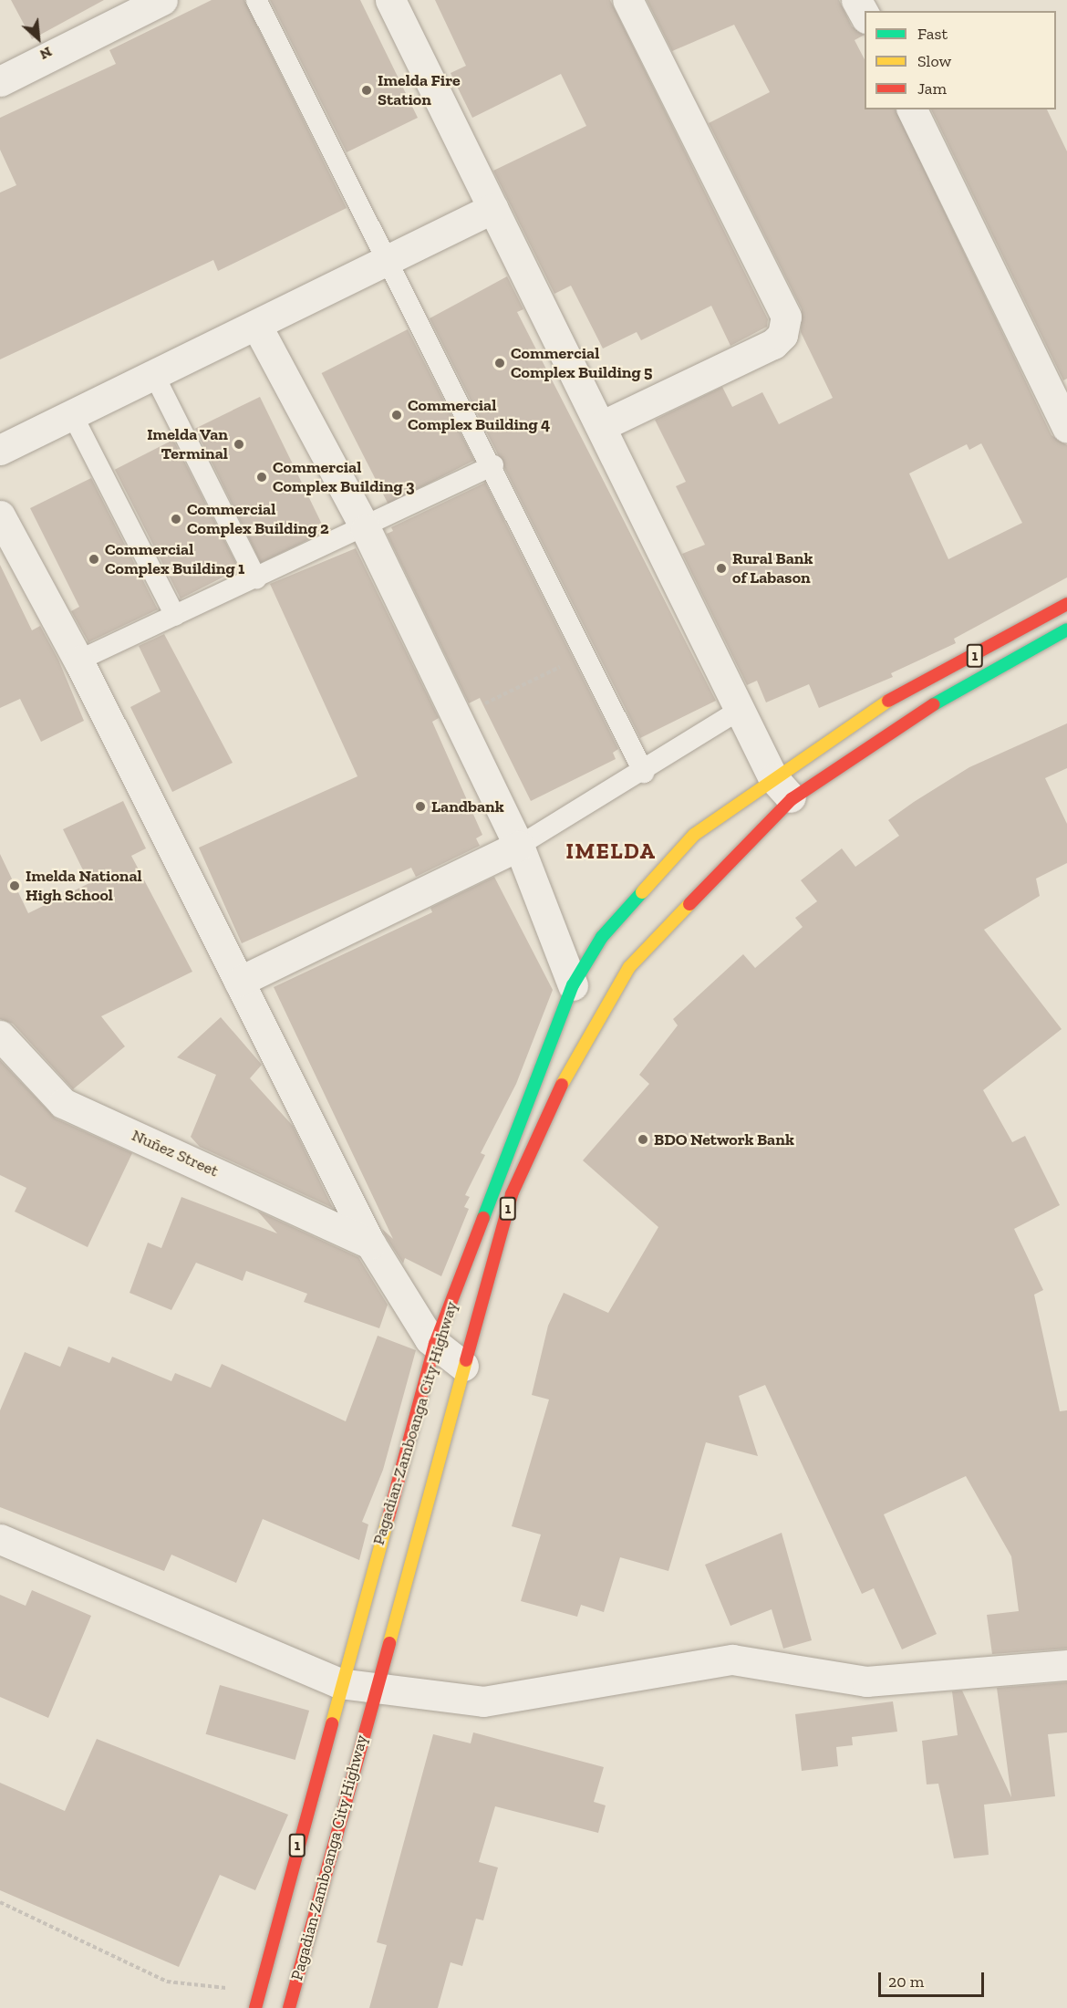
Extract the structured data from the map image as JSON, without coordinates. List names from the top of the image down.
{
  "streets": {
    "highway": ["1", "Pagadian-Zamboanga City Highway"],
    "street": ["Nuñez Street"]
  },
  "districts": ["IMELDA"],
  "places": [
    "Imelda Fire Station",
    "Commercial Complex Building 5",
    "Commercial Complex Building 4",
    "Imelda Van Terminal",
    "Commercial Complex Building 3",
    "Commercial Complex Building 2",
    "Commercial Complex Building 1",
    "Rural Bank of Labason",
    "Landbank",
    "Imelda National High School",
    "BDO Network Bank"
  ],
  "legend": ["Fast", "Slow", "Jam"],
  "scale_bar": "20 m",
  "north": "bottom right"
}
